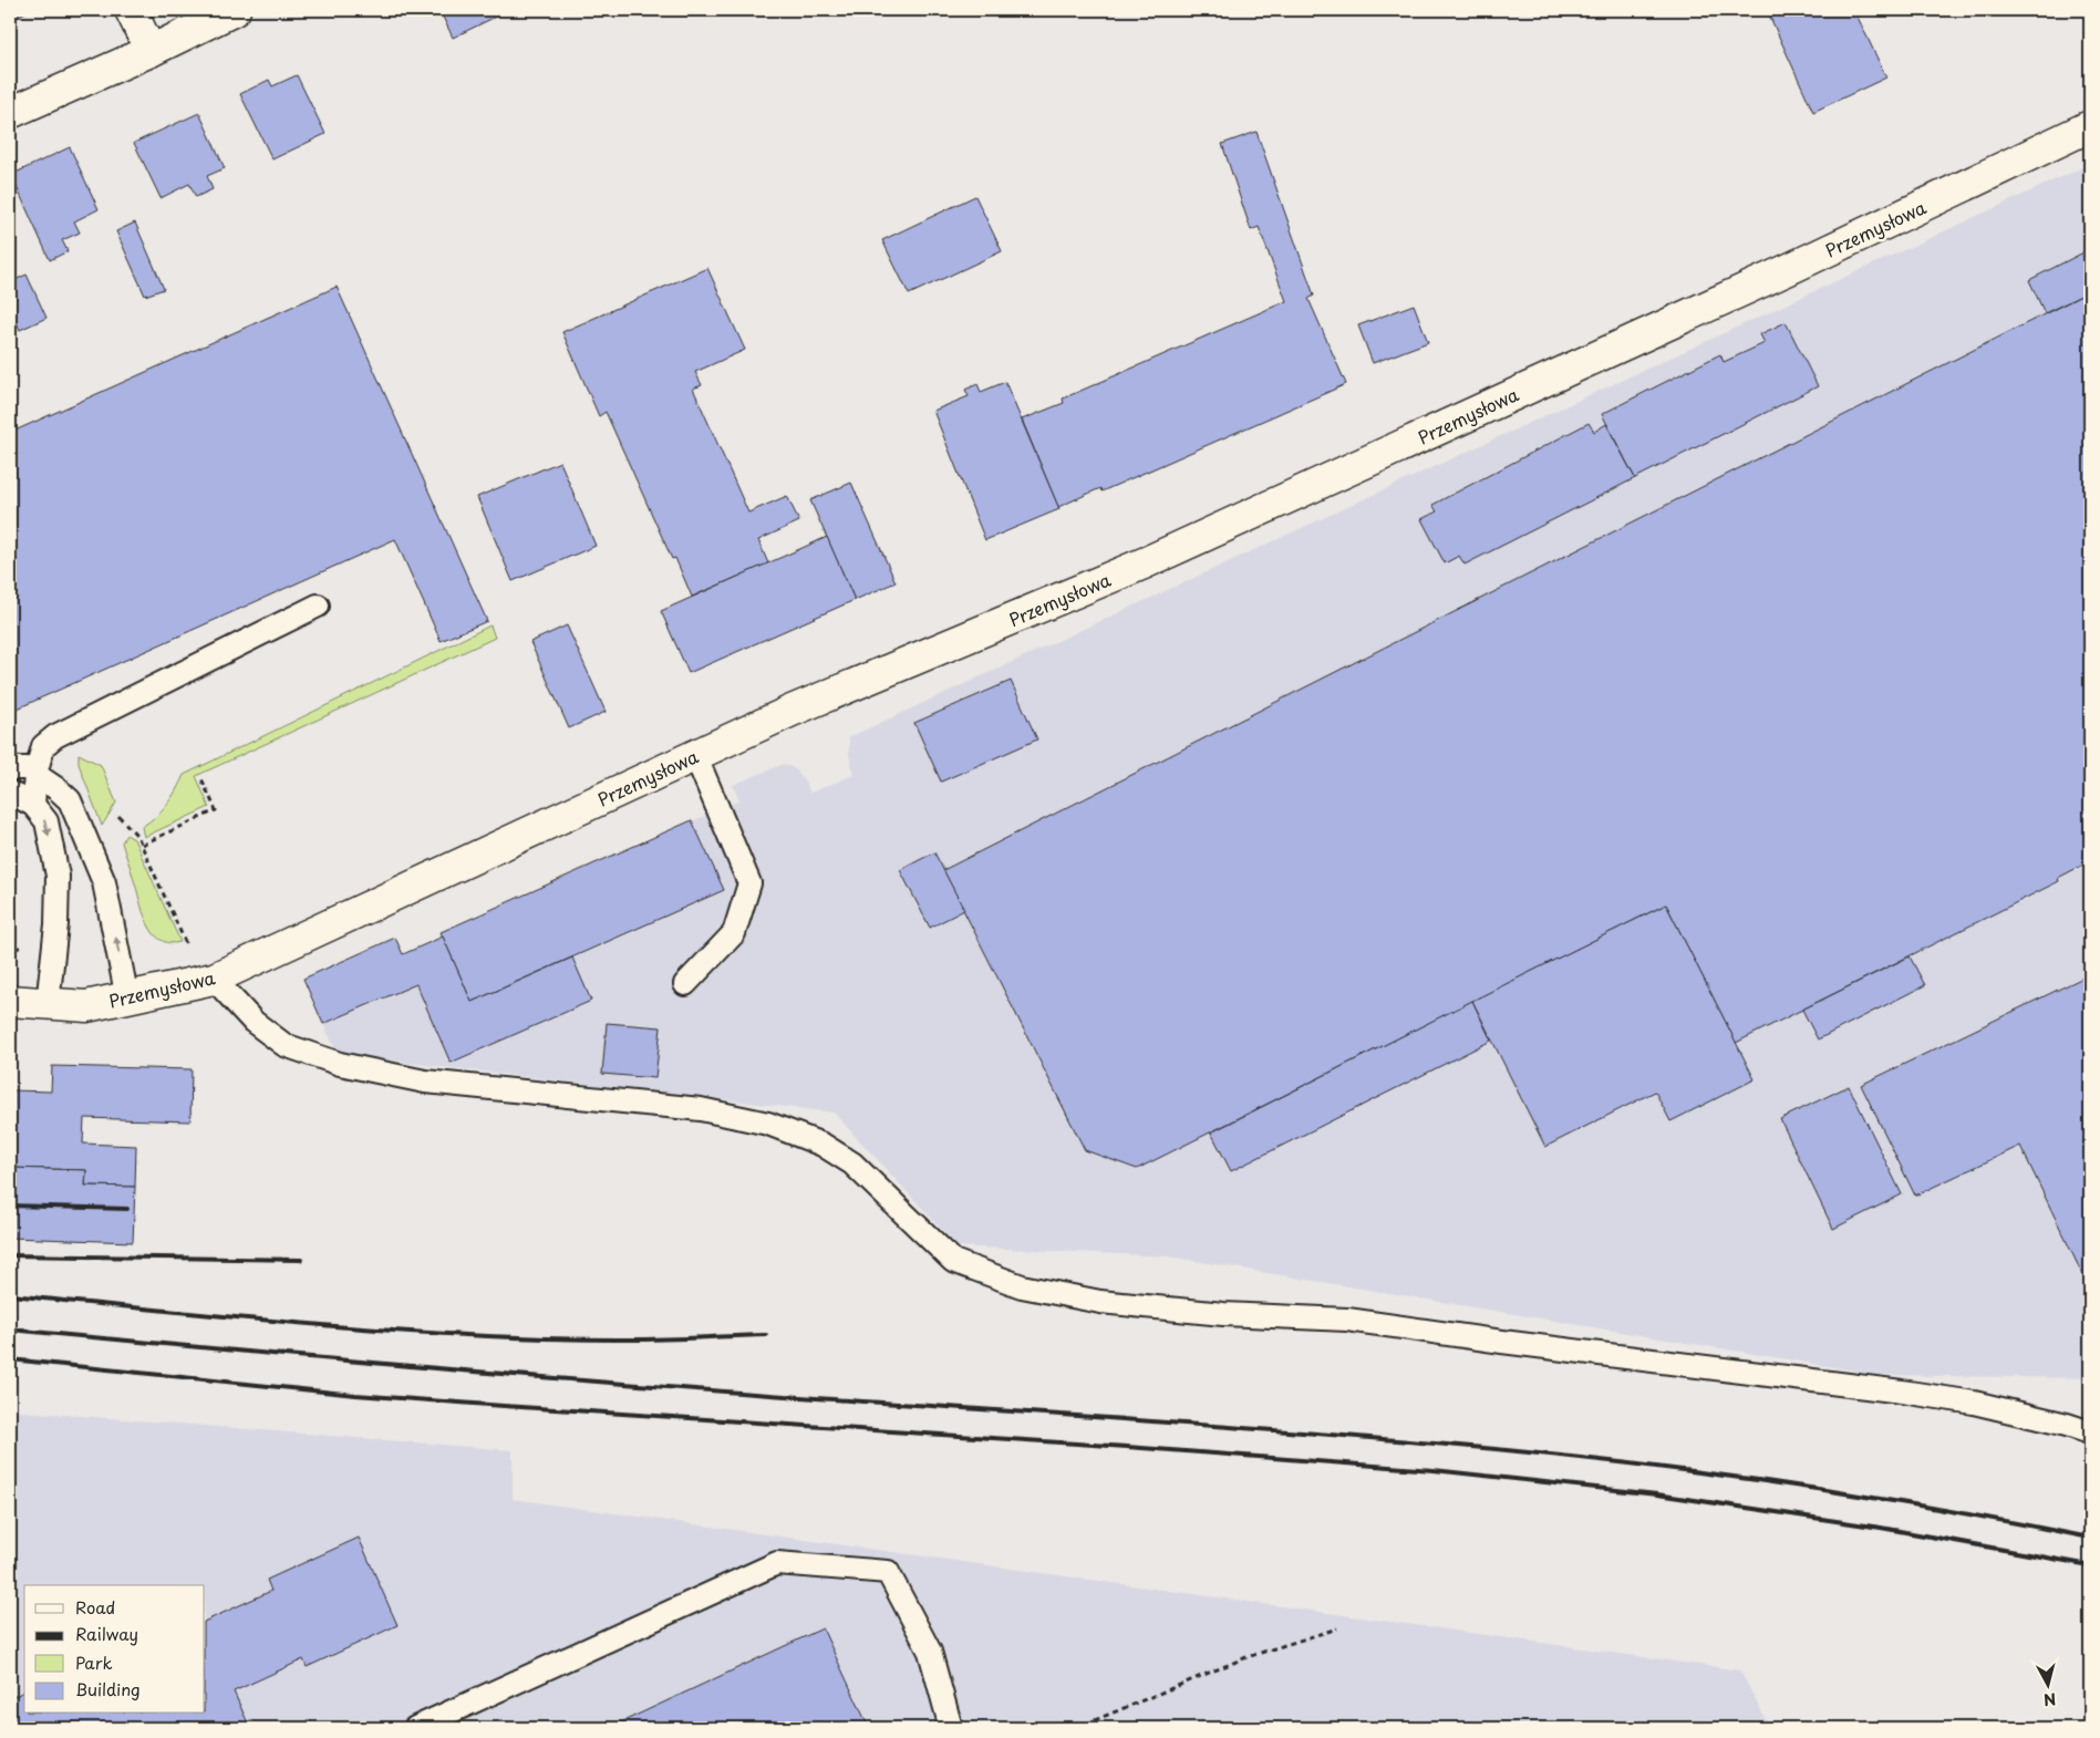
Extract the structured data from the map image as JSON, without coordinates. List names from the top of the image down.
{
  "streets": {
    "street": ["Przemysłowa"]
  },
  "legend": [
    "Road",
    "Railway",
    "Park",
    "Building"
  ],
  "north": "bottom"
}
